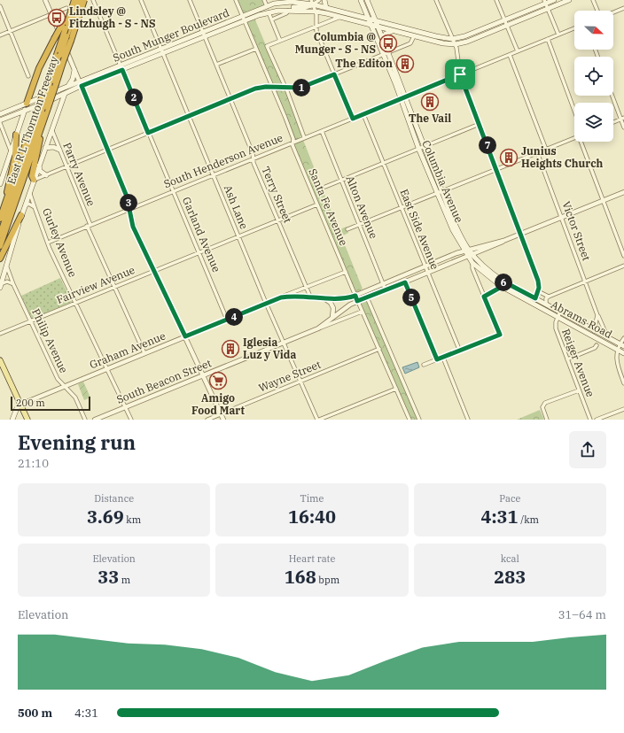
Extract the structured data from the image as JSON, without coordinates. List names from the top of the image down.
{
  "streets": {
    "highway": ["East R L Thornton Freeway"],
    "main road": ["South Munger Boulevard", "Columbia Avenue", "Abrams Road"],
    "street": [
      "South Henderson Avenue",
      "Parry Avenue",
      "Terry Street",
      "Ash Lane",
      "Santa Fe Avenue",
      "Alton Avenue",
      "East Side Avenue",
      "Victor Street",
      "Garland Avenue",
      "Gurley Avenue",
      "Fairview Avenue",
      "Philip Avenue",
      "Graham Avenue",
      "Reiger Avenue",
      "Wayne Street",
      "South Beacon Street"
    ]
  },
  "crossings": [
    ["South Munger Boulevard", "East R L Thornton Freeway"],
    ["South Munger Boulevard", "Columbia Avenue"],
    ["South Munger Boulevard", "Terry Street"],
    ["South Munger Boulevard", "Ash Lane"],
    ["South Munger Boulevard", "Santa Fe Avenue"],
    ["South Munger Boulevard", "Garland Avenue"],
    ["East R L Thornton Freeway", "Parry Avenue"],
    ["East R L Thornton Freeway", "Gurley Avenue"],
    ["East R L Thornton Freeway", "Philip Avenue"],
    ["South Henderson Avenue", "Parry Avenue"],
    ["South Henderson Avenue", "Columbia Avenue"],
    ["South Henderson Avenue", "Terry Street"],
    ["South Henderson Avenue", "Ash Lane"],
    ["South Henderson Avenue", "Santa Fe Avenue"],
    ["South Henderson Avenue", "Alton Avenue"],
    ["South Henderson Avenue", "East Side Avenue"],
    ["South Henderson Avenue", "Garland Avenue"],
    ["South Henderson Avenue", "Gurley Avenue"],
    ["Parry Avenue", "Fairview Avenue"],
    ["Parry Avenue", "Graham Avenue"],
    ["Columbia Avenue", "Abrams Road"],
    ["Terry Street", "Fairview Avenue"],
    ["Terry Street", "Graham Avenue"],
    ["Ash Lane", "Fairview Avenue"],
    ["Ash Lane", "Graham Avenue"],
    ["Ash Lane", "Wayne Street"],
    ["Ash Lane", "South Beacon Street"],
    ["Santa Fe Avenue", "Fairview Avenue"],
    ["Santa Fe Avenue", "Graham Avenue"],
    ["Santa Fe Avenue", "Wayne Street"],
    ["Santa Fe Avenue", "South Beacon Street"],
    ["Alton Avenue", "South Beacon Street"],
    ["East Side Avenue", "South Beacon Street"],
    ["Victor Street", "Abrams Road"],
    ["Garland Avenue", "Fairview Avenue"],
    ["Garland Avenue", "Graham Avenue"],
    ["Gurley Avenue", "Fairview Avenue"],
    ["Gurley Avenue", "Graham Avenue"],
    ["Gurley Avenue", "South Beacon Street"],
    ["Fairview Avenue", "Philip Avenue"],
    ["Abrams Road", "Reiger Avenue"],
    ["Abrams Road", "South Beacon Street"],
    ["Philip Avenue", "Graham Avenue"]
  ],
  "places": {
    "bus stop": ["Lindsley @ Fitzhugh - S - NS", "Columbia @ Munger - S - NS"],
    "building": [
      "The Editon",
      "The Vail",
      "Junius Heights Church",
      "Iglesia Luz y Vida"
    ],
    "supermarket": ["Amigo Food Mart"]
  },
  "scale_bar": "200 m",
  "north": "right",
  "page": {
    "pins": [
      "1",
      "2",
      "7",
      "3",
      "6",
      "5",
      "4"
    ],
    "scale": "200 m",
    "heading": ["Evening run", "21:10"],
    "stats": [
      ["Distance", "3.69 km"],
      ["Time", "16:40"],
      ["Pace", "4:31 /km"],
      ["Elevation", "33 m"],
      ["Heart rate", "168 bpm"],
      ["kcal", "283"]
    ],
    "chart": ["Elevation", "31–64 m"],
    "list": [
      {
        "name": "500 m",
        "note": "4:31"
      }
    ]
  }
}
